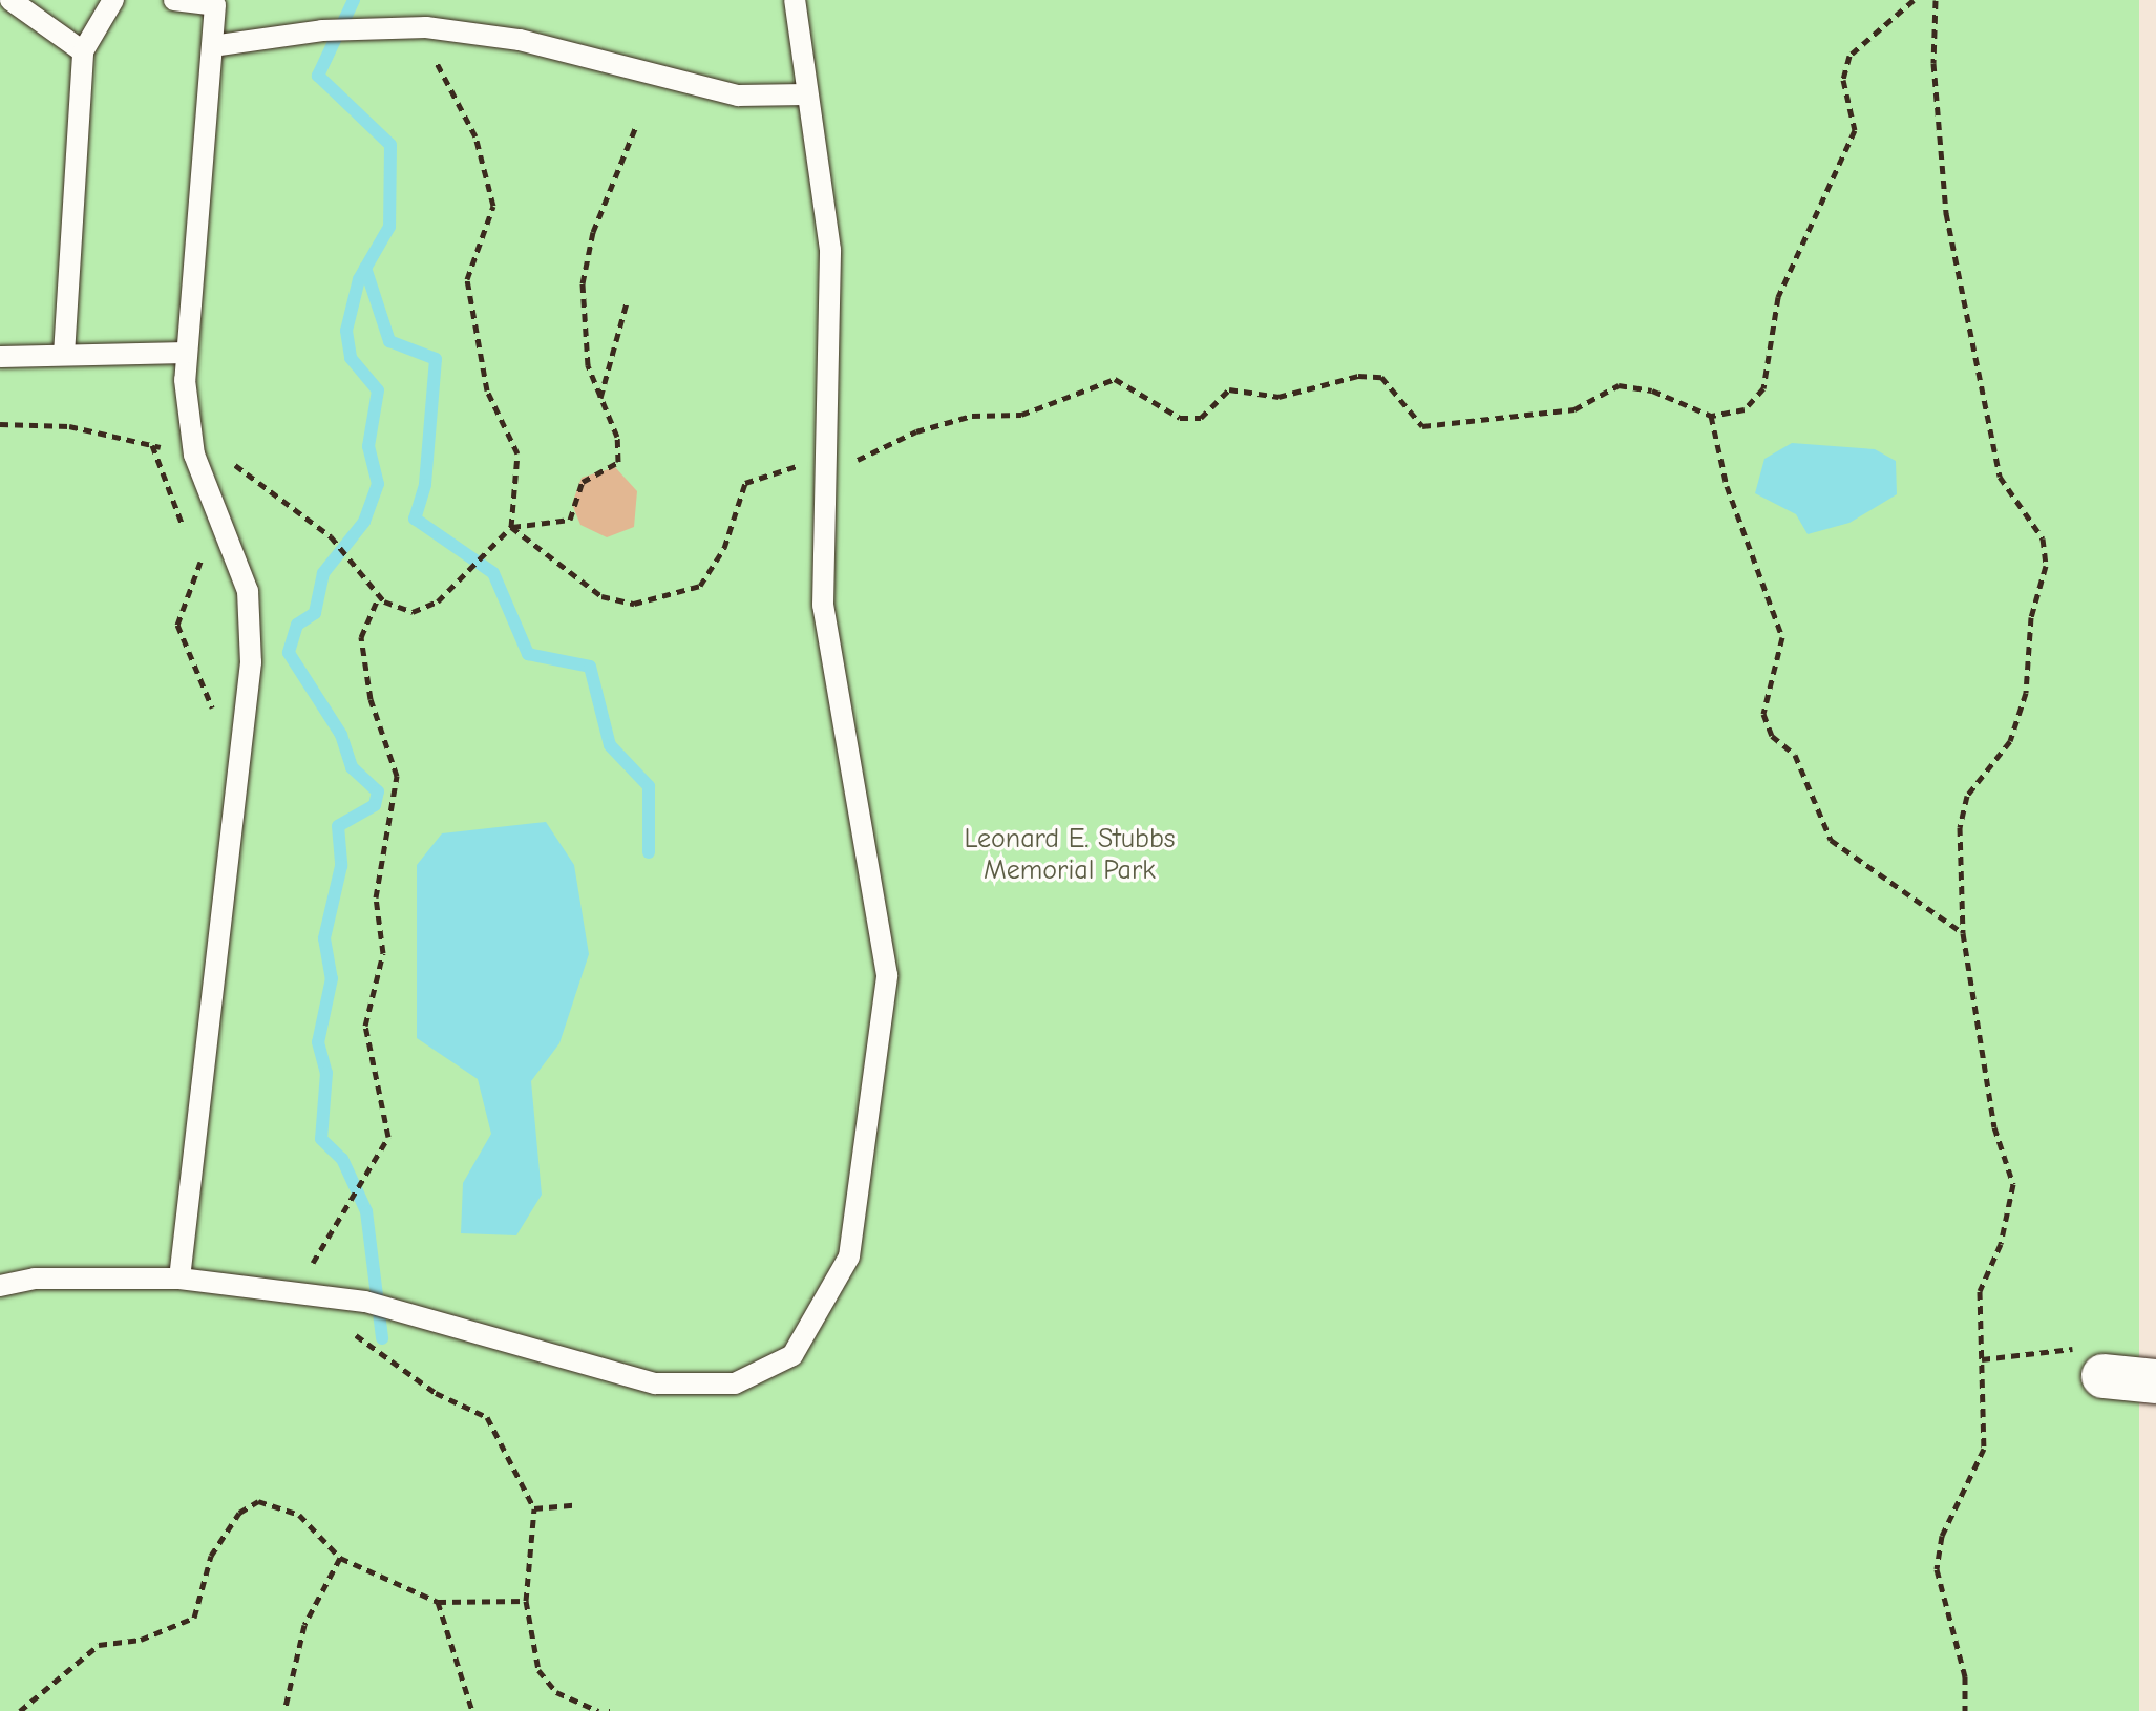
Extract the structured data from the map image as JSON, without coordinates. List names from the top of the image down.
{
  "parks": ["Leonard E. Stubbs Memorial Park"]
}
